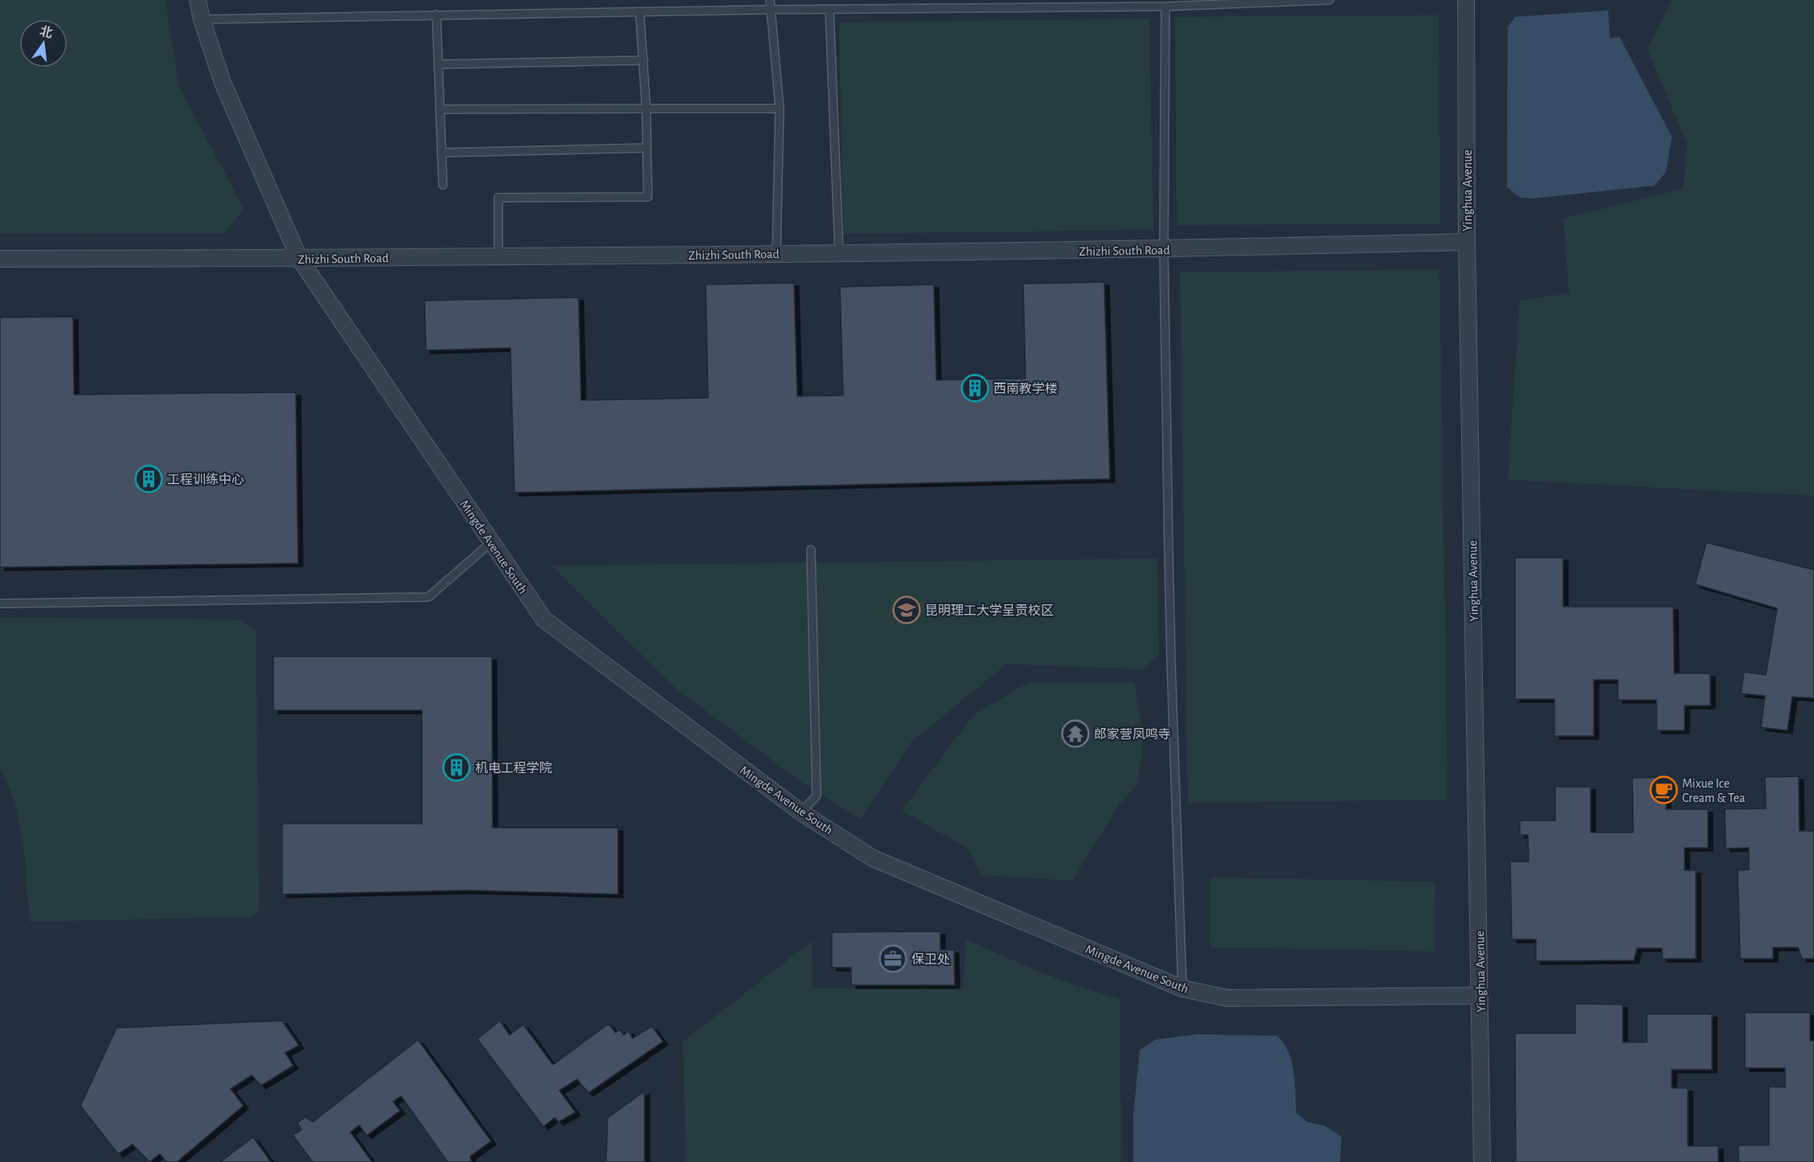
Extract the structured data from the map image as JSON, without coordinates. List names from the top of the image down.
{
  "streets": {
    "street": ["Yinghua Avenue", "Zhizhi South Road", "Mingde Avenue South"]
  },
  "crossings": [
    ["Yinghua Avenue", "Zhizhi South Road"],
    ["Yinghua Avenue", "Mingde Avenue South"],
    ["Zhizhi South Road", "Mingde Avenue South"]
  ],
  "places": {
    "building": ["西南教学楼", "工程训练中心", "机电工程学院"],
    "school or university": ["昆明理工大学呈贡校区"],
    "temple": ["郎家营凤鸣寺"],
    "cafe": ["Mixue Ice Cream & Tea"],
    "office": ["保卫处"]
  },
  "north": "top"
}
